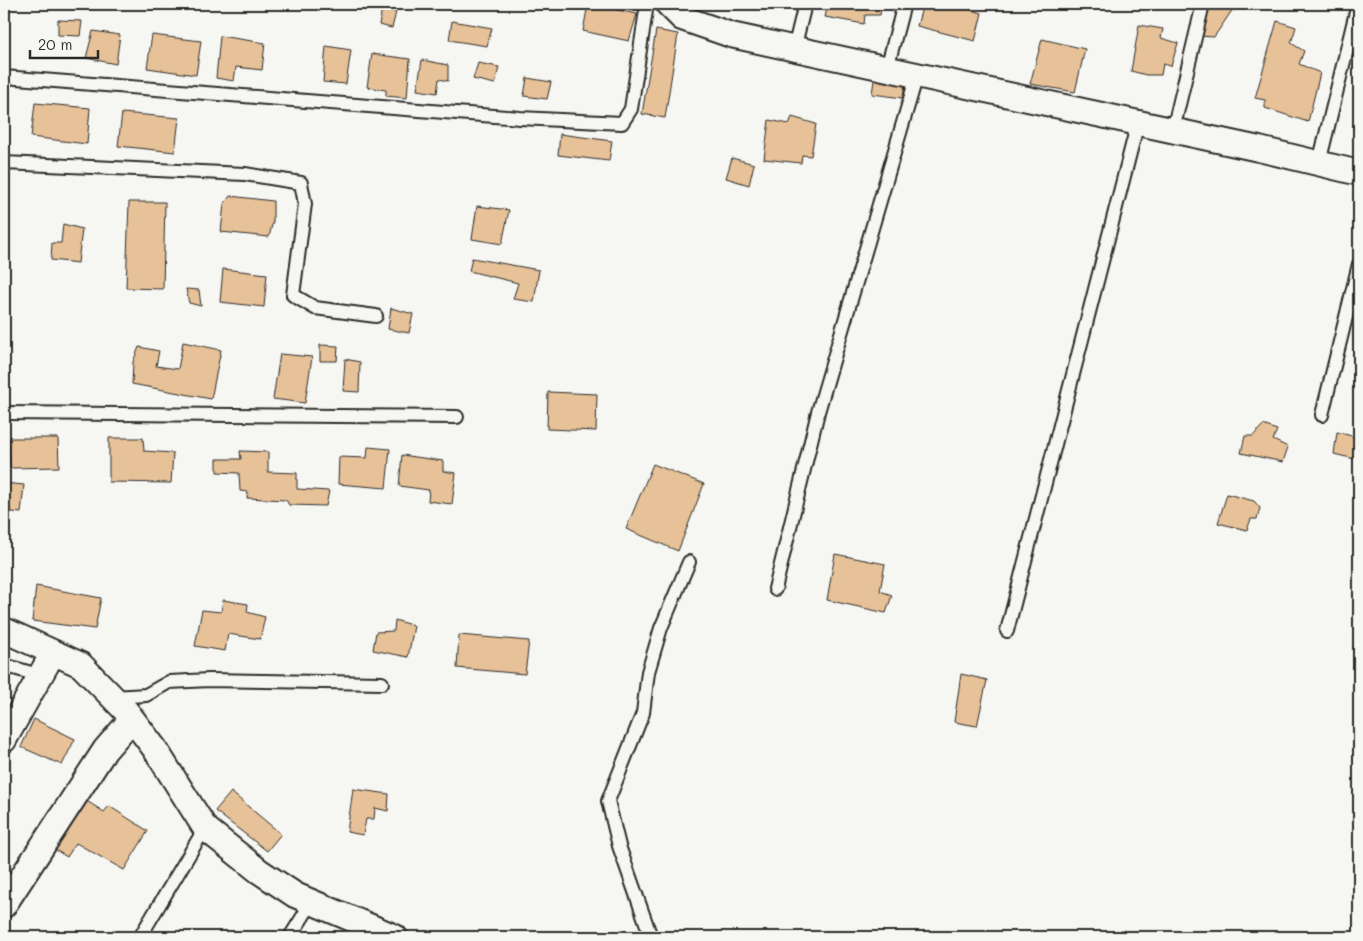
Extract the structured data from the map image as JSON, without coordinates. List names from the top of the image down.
{
  "scale_bar": "20 m"
}
